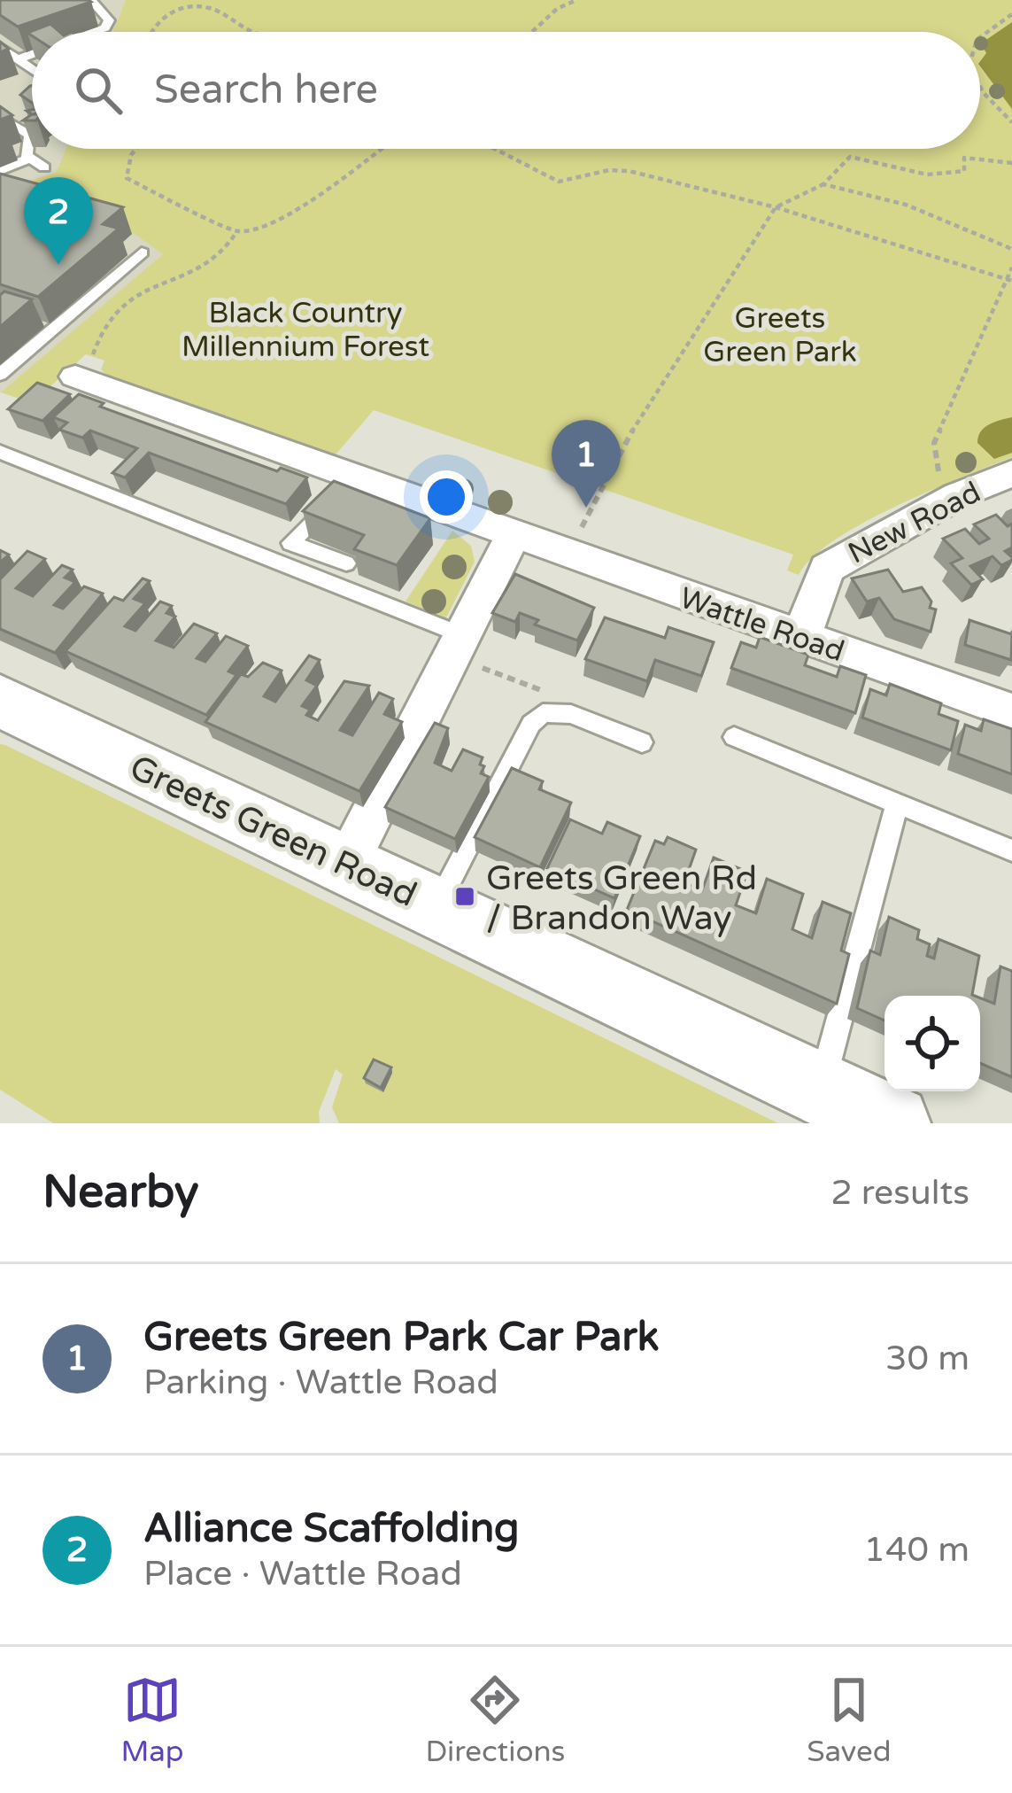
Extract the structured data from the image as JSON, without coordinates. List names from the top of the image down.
{
  "streets": {
    "street": ["New Road", "Wattle Road", "Greets Green Road"]
  },
  "crossings": [
    ["New Road", "Wattle Road"]
  ],
  "parks": ["Black Country Millennium Forest", "Greets Green Park"],
  "places": {
    "transit": ["Greets Green Rd / Brandon Way"]
  },
  "page": {
    "search": "Search here",
    "pins": ["2", "1"],
    "heading": ["Nearby", "2 results"],
    "list": [
      {
        "mark": "1",
        "name": "Greets Green Park Car Park",
        "note": "Parking · Wattle Road",
        "value": "30 m"
      },
      {
        "mark": "2",
        "name": "Alliance Scaffolding",
        "note": "Place · Wattle Road",
        "value": "140 m"
      }
    ],
    "nav": ["Map", "Directions", "Saved"]
  }
}
